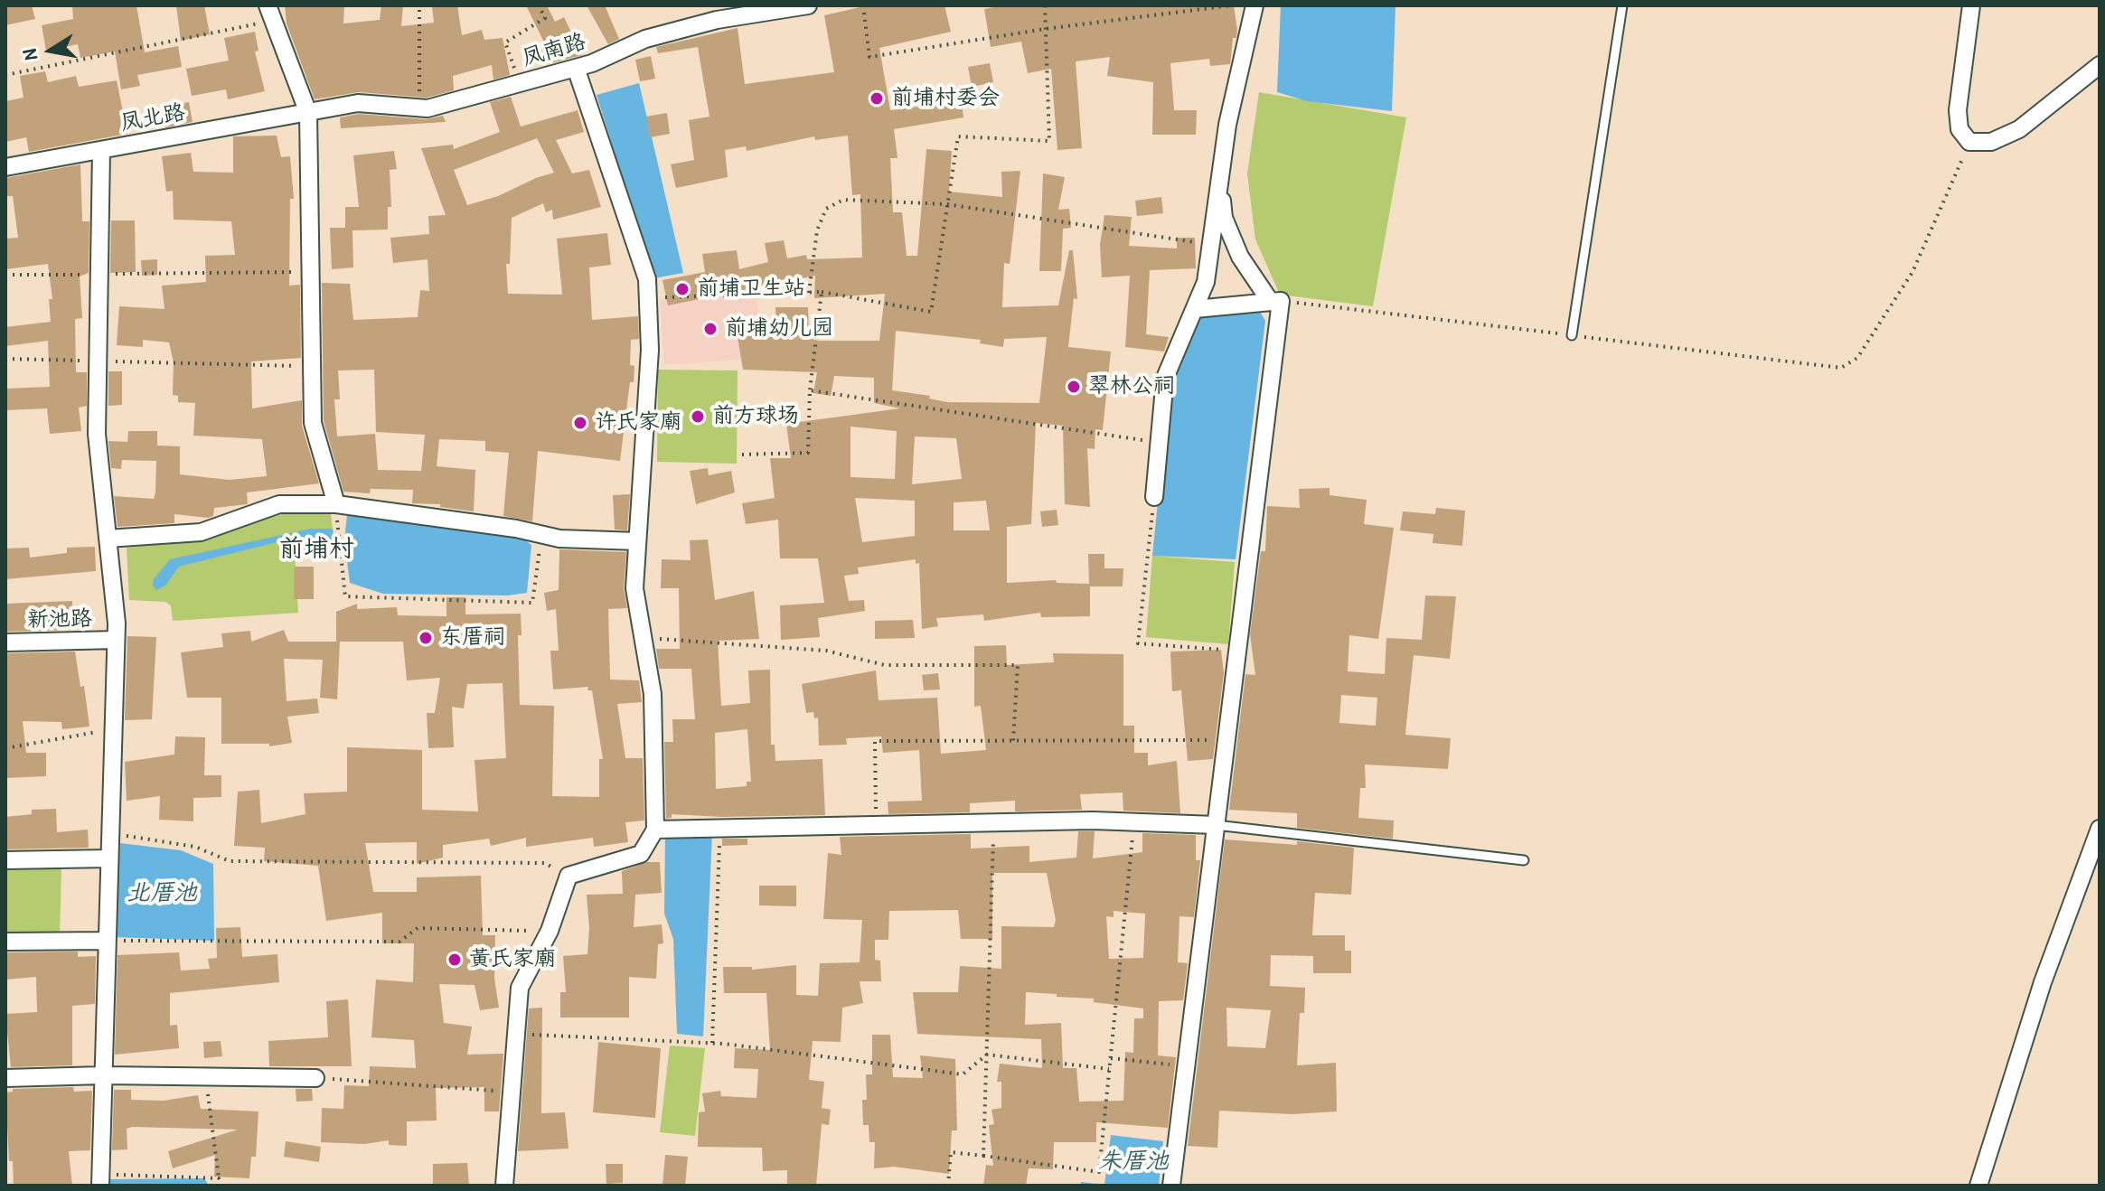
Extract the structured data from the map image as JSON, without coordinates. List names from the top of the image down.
{
  "streets": {
    "street": ["凤南路", "凤北路", "新池路"]
  },
  "crossings": [
    ["凤南路", "凤北路"]
  ],
  "districts": ["前埔村"],
  "water": ["北厝池", "朱厝池"],
  "places": [
    "前埔村委会",
    "前埔卫生站",
    "前埔幼儿园",
    "翠林公祠",
    "前方球场",
    "许氏家廟",
    "东厝祠",
    "黄氏家廟"
  ],
  "north": "left"
}
